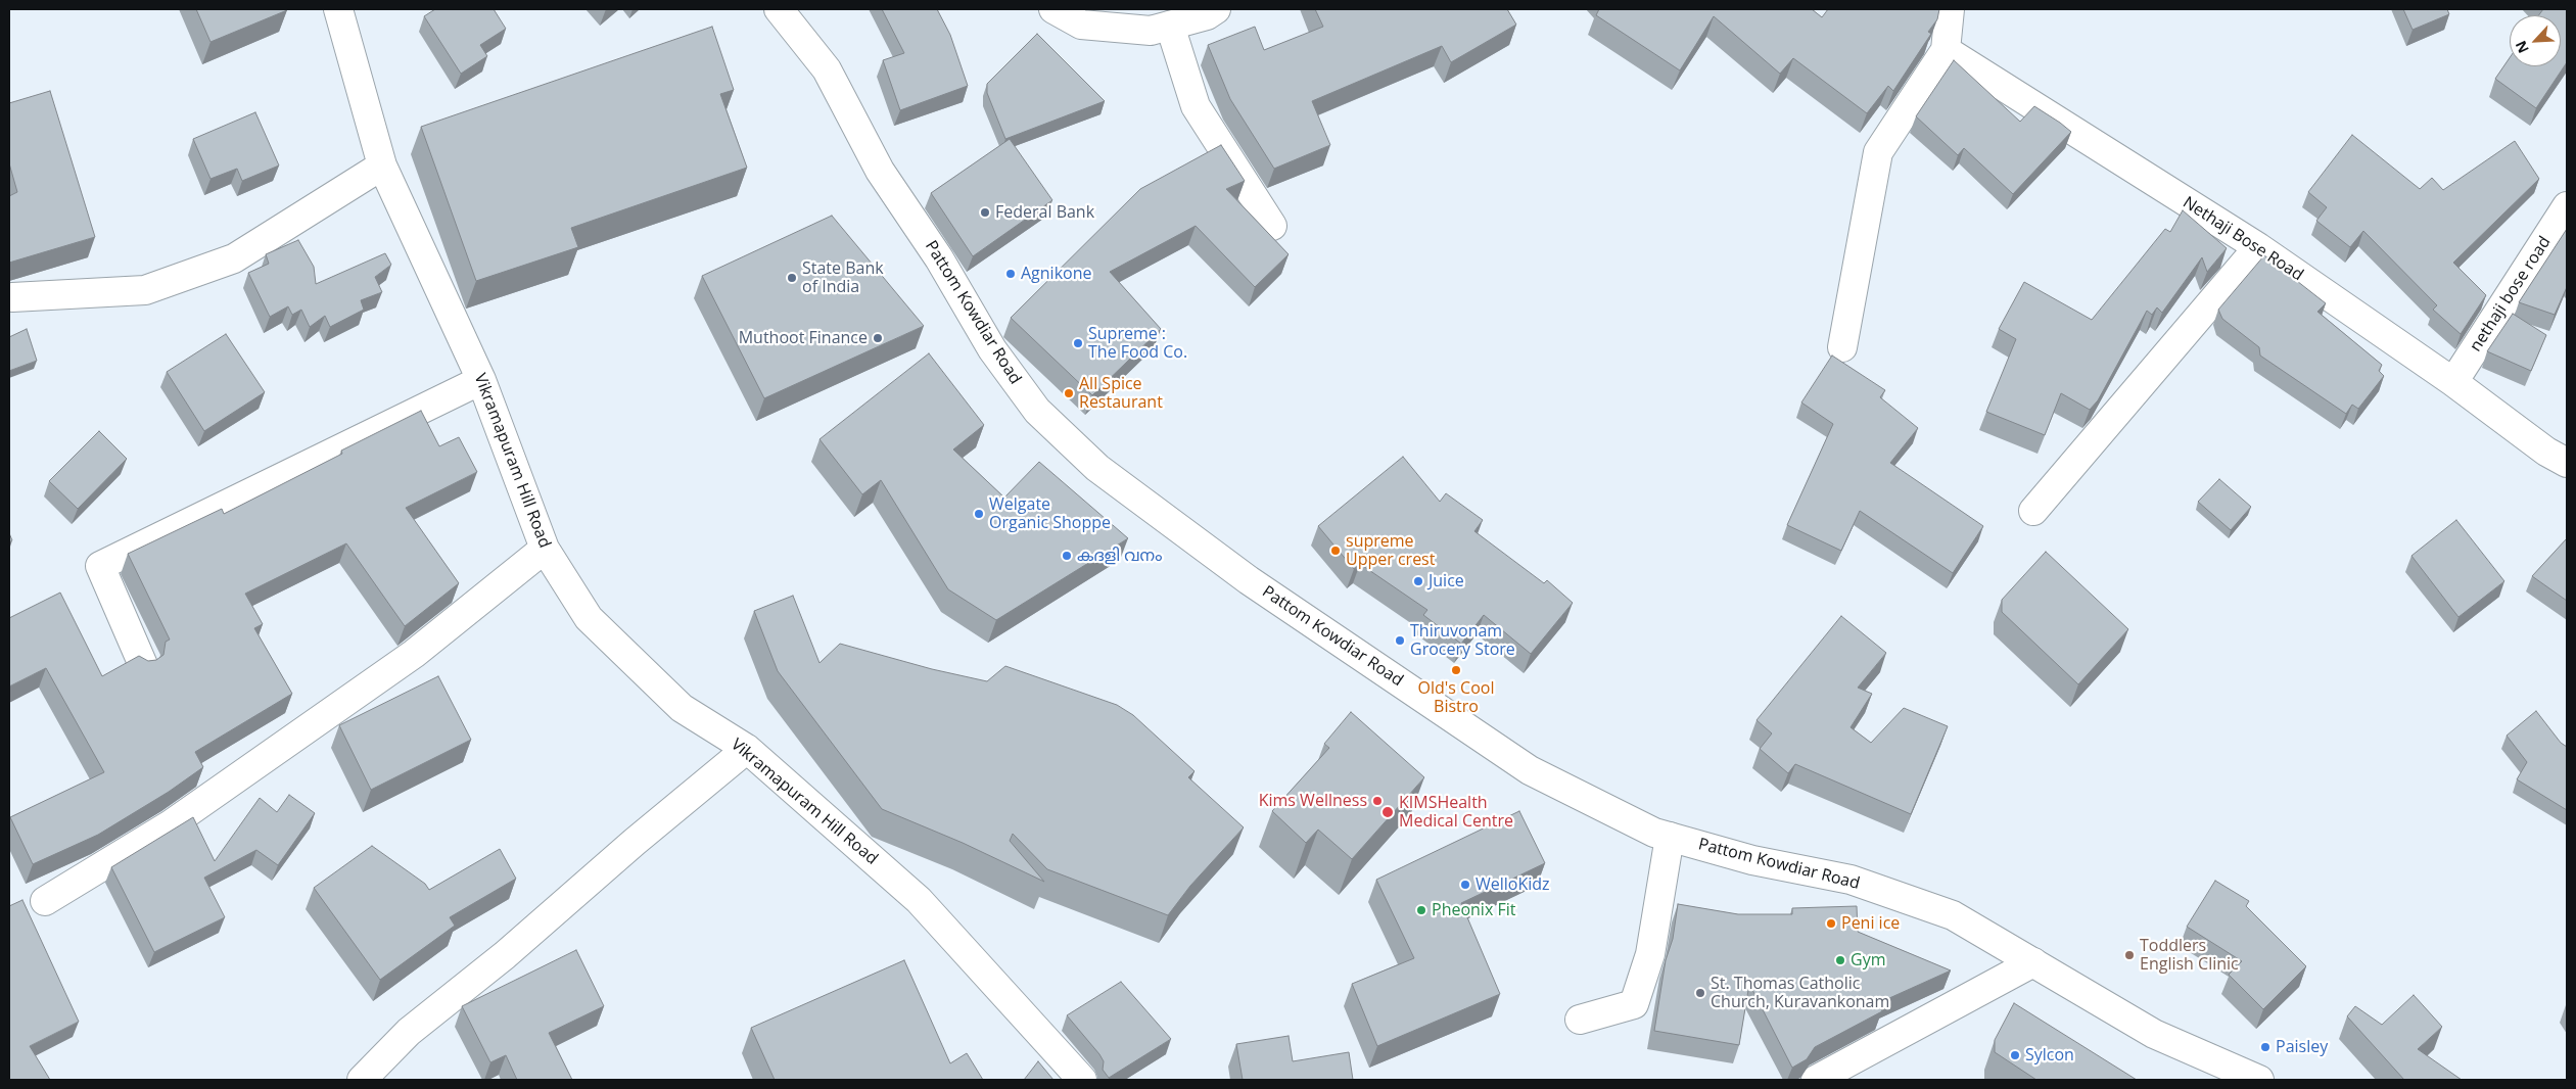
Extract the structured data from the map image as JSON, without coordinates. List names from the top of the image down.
{
  "streets": {
    "street": [
      "Nethaji Bose Road",
      "nethaji bose road",
      "Pattom Kowdiar Road",
      "Vikramapuram Hill Road"
    ]
  },
  "crossings": [
    ["Nethaji Bose Road", "nethaji bose road"]
  ],
  "places": [
    "Federal Bank",
    "Agnikone",
    "State Bank of India",
    "Muthoot Finance",
    "Supreme : The Food Co.",
    "All Spice Restaurant",
    "Welgate Organic Shoppe",
    "supreme Upper crest",
    "കദളി വനം",
    "Juice",
    "Thiruvonam Grocery Store",
    "Old's Cool Bistro",
    "Kims Wellness",
    "KIMSHealth Medical Centre",
    "WelloKidz",
    "Pheonix Fit",
    "Peni ice",
    "Toddlers English Clinic",
    "Gym",
    "St. Thomas Catholic Church, Kuravankonam",
    "Paisley",
    "Sylcon"
  ],
  "north": "bottom left"
}
